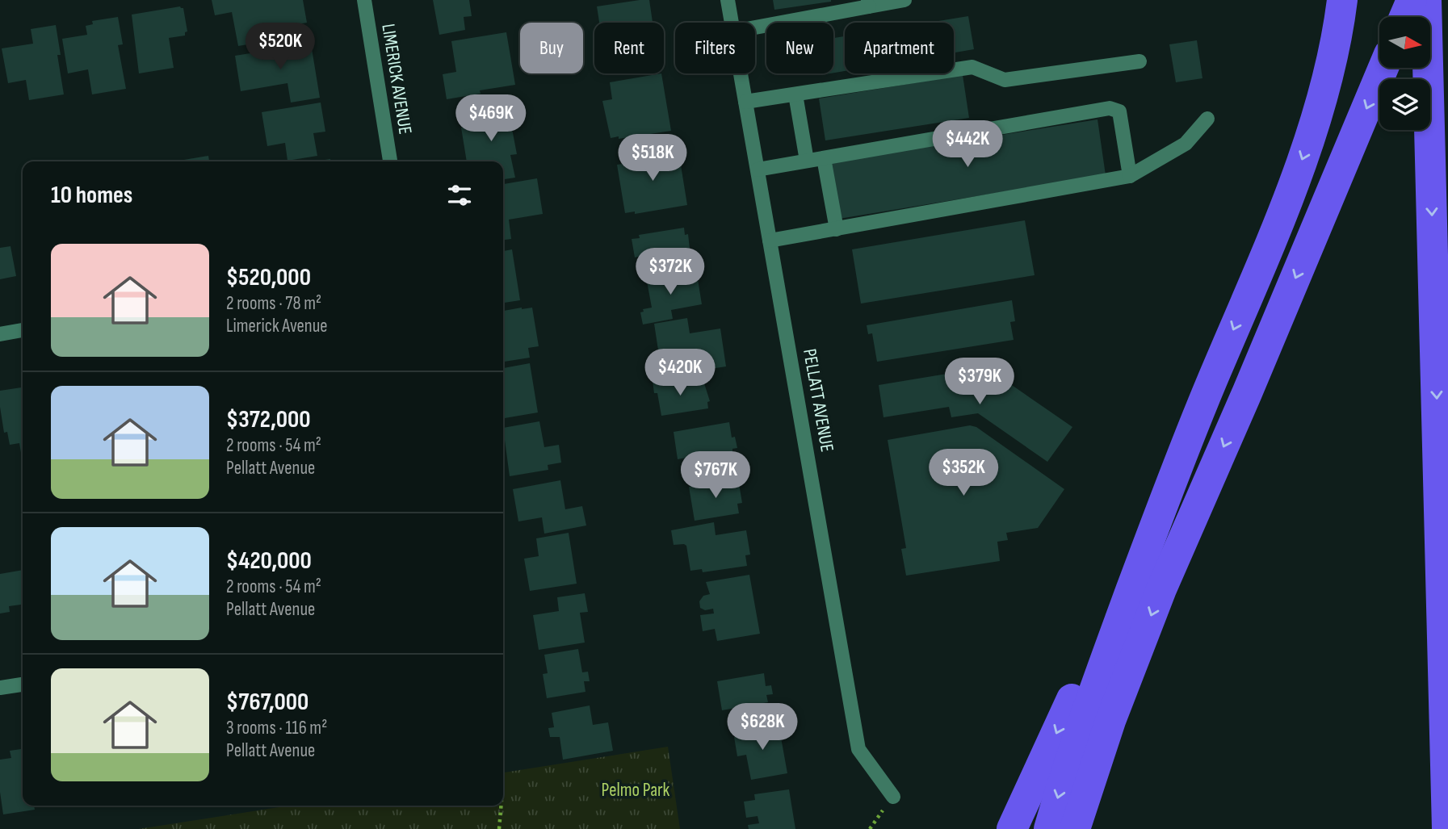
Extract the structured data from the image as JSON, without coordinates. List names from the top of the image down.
{
  "streets": {
    "street": ["LIMERICK AVENUE", "PELLATT AVENUE"]
  },
  "parks": ["Pelmo Park"],
  "north": "right",
  "page": {
    "price": [
      "$520K",
      "$469K",
      "$442K",
      "$518K",
      "$372K",
      "$420K",
      "$379K",
      "$352K",
      "$767K",
      "$628K"
    ],
    "chip": [
      "Buy",
      "Rent",
      "Filters",
      "New",
      "Apartment"
    ],
    "heading": "10 homes",
    "list": [
      {
        "name": "$520,000",
        "note": "2 rooms · 78 m² · Limerick Avenue"
      },
      {
        "name": "$372,000",
        "note": "2 rooms · 54 m² · Pellatt Avenue"
      },
      {
        "name": "$420,000",
        "note": "2 rooms · 54 m² · Pellatt Avenue"
      },
      {
        "name": "$767,000",
        "note": "3 rooms · 116 m² · Pellatt Avenue"
      }
    ]
  }
}
